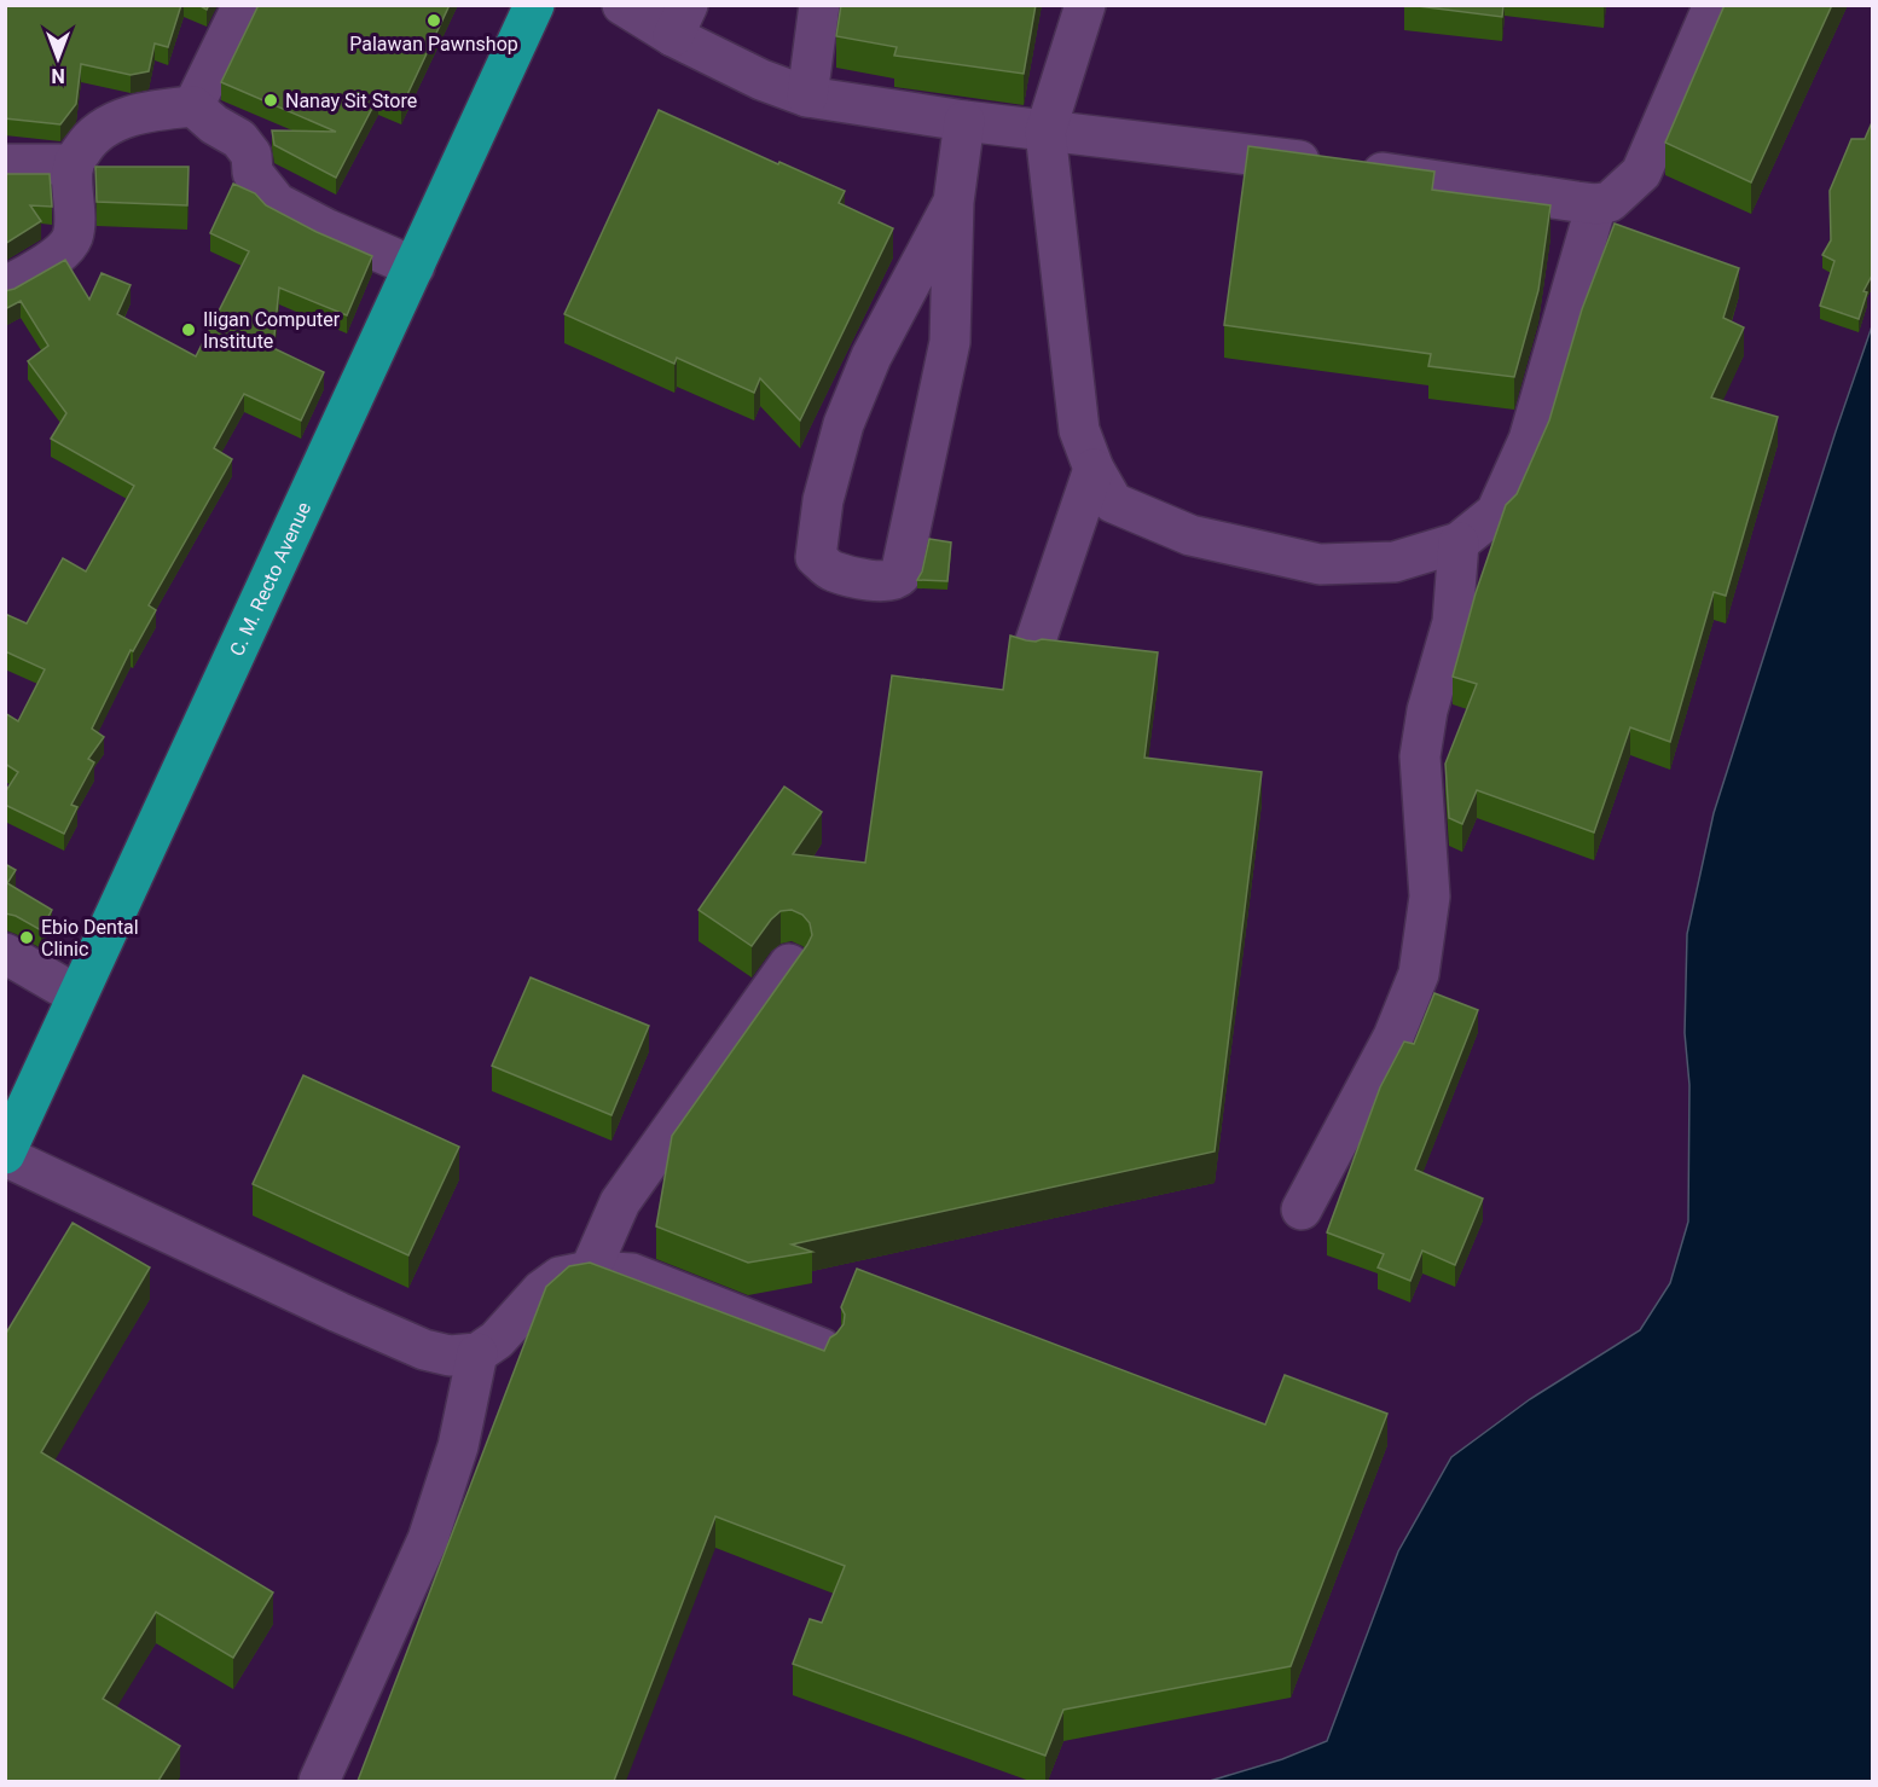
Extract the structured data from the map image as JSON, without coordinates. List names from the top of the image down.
{
  "streets": {
    "highway": ["C. M. Recto Avenue"]
  },
  "places": [
    "Palawan Pawnshop",
    "Nanay Sit Store",
    "Iligan Computer Institute",
    "Ebio Dental Clinic"
  ],
  "north": "bottom"
}
